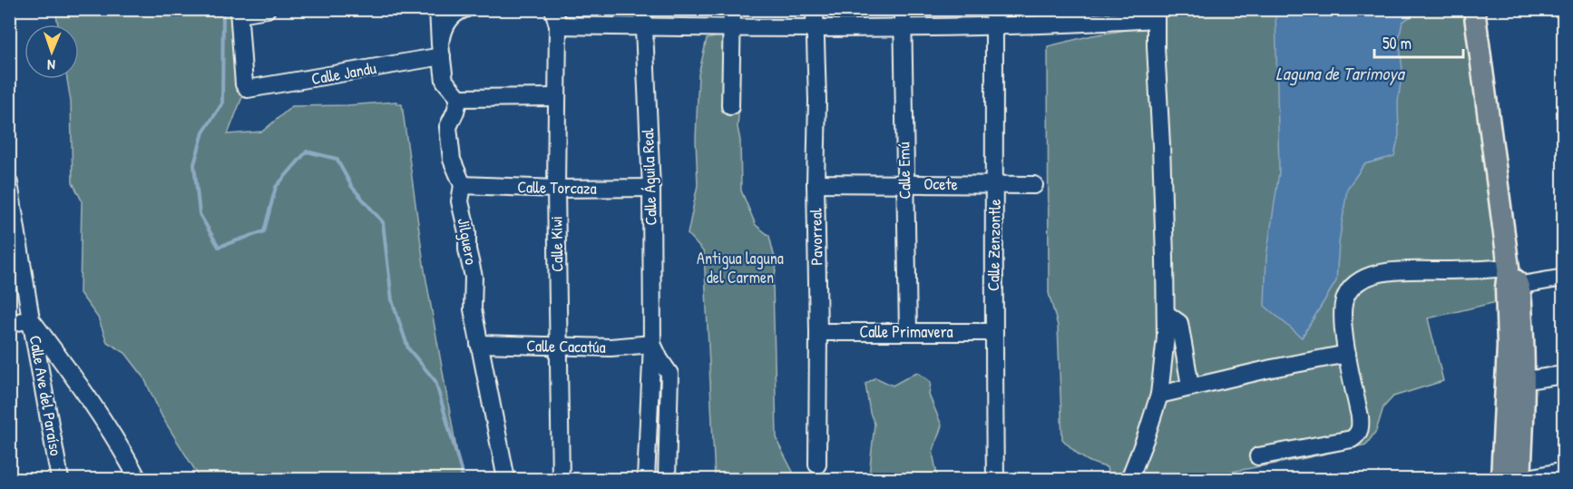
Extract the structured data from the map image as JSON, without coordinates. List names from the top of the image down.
{
  "streets": {
    "street": [
      "Calle Jandu",
      "Calle Emú",
      "Calle Águila Real",
      "Ocete",
      "Calle Torcaza",
      "Pavorreal",
      "Jilguero",
      "Calle Kiwi",
      "Calle Zenzontle",
      "Calle Primavera",
      "Calle Cacatúa",
      "Calle Ave del Paraíso"
    ]
  },
  "crossings": [
    ["Calle Emú", "Ocete"],
    ["Calle Emú", "Calle Primavera"],
    ["Calle Águila Real", "Calle Torcaza"],
    ["Calle Águila Real", "Calle Cacatúa"],
    ["Ocete", "Pavorreal"],
    ["Ocete", "Calle Zenzontle"],
    ["Calle Torcaza", "Jilguero"],
    ["Calle Torcaza", "Calle Kiwi"],
    ["Pavorreal", "Calle Primavera"],
    ["Jilguero", "Calle Cacatúa"],
    ["Calle Kiwi", "Calle Cacatúa"],
    ["Calle Zenzontle", "Calle Primavera"]
  ],
  "water": ["Laguna de Tarimoya"],
  "parks": ["Antigua laguna del Carmen"],
  "scale_bar": "50 m",
  "north": "bottom"
}
